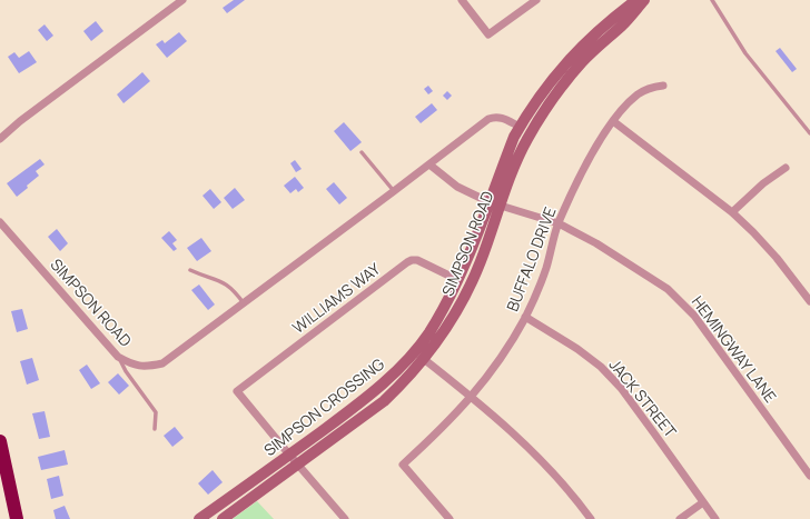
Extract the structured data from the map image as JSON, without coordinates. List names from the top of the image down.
{
  "streets": {
    "street": [
      "SIMPSON ROAD",
      "BUFFALO DRIVE",
      "WILLIAMS WAY",
      "HEMINGWAY LANE",
      "JACK STREET",
      "SIMPSON CROSSING"
    ]
  },
  "crossings": [
    ["SIMPSON ROAD", "HEMINGWAY LANE"],
    ["SIMPSON ROAD", "SIMPSON CROSSING"],
    ["BUFFALO DRIVE", "HEMINGWAY LANE"],
    ["BUFFALO DRIVE", "JACK STREET"],
    ["WILLIAMS WAY", "SIMPSON CROSSING"],
    ["HEMINGWAY LANE", "SIMPSON CROSSING"]
  ]
}
